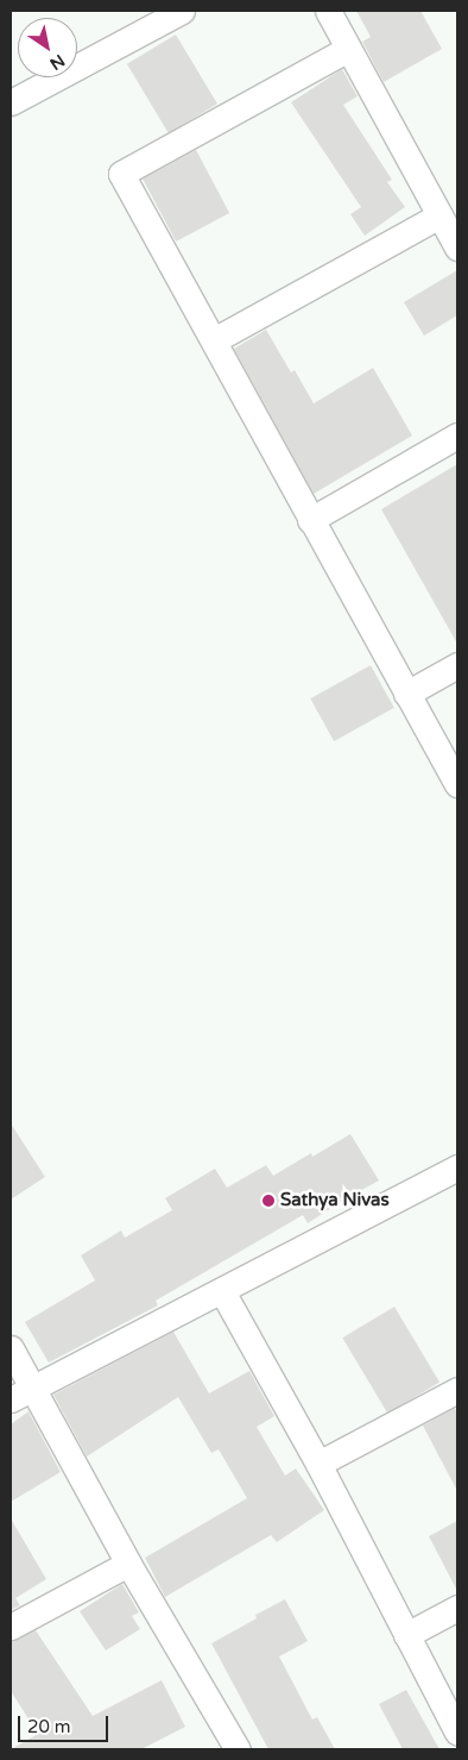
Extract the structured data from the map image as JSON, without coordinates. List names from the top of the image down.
{
  "places": ["Sathya Nivas"],
  "scale_bar": "20 m",
  "north": "bottom right"
}
